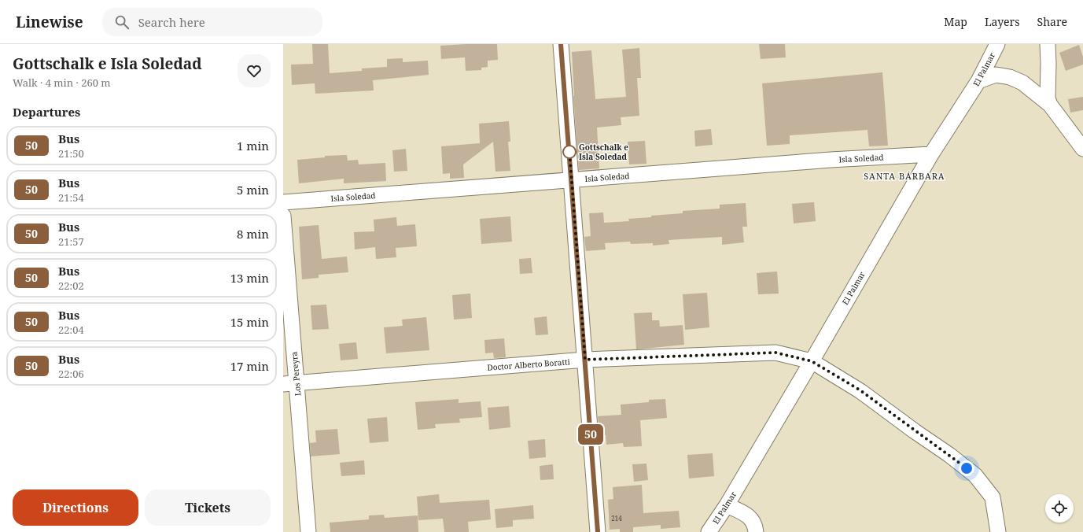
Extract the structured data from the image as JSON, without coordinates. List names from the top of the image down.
{
  "streets": {
    "street": [
      "El Palmar",
      "Isla Soledad",
      "Doctor Alberto Boratti",
      "Los Pereyra"
    ]
  },
  "crossings": [
    ["El Palmar", "Isla Soledad"],
    ["El Palmar", "Doctor Alberto Boratti"],
    ["Doctor Alberto Boratti", "Los Pereyra"]
  ],
  "districts": ["SANTA BÁRBARA"],
  "places": ["Gottschalk e Isla Soledad"],
  "lines": ["bus line 50"],
  "house_numbers": ["214"],
  "page": {
    "header": "Linewise",
    "search": "Search here",
    "nav": ["Map", "Layers", "Share"],
    "heading": [
      ["Gottschalk e Isla Soledad", "Walk · 4 min · 260 m"],
      "Departures"
    ],
    "on_map": "50",
    "list": [
      {
        "mark": "50",
        "name": "Bus",
        "note": "21:50",
        "value": "1 min"
      },
      {
        "mark": "50",
        "name": "Bus",
        "note": "21:54",
        "value": "5 min"
      },
      {
        "mark": "50",
        "name": "Bus",
        "note": "21:57",
        "value": "8 min"
      },
      {
        "mark": "50",
        "name": "Bus",
        "note": "22:02",
        "value": "13 min"
      },
      {
        "mark": "50",
        "name": "Bus",
        "note": "22:04",
        "value": "15 min"
      },
      {
        "mark": "50",
        "name": "Bus",
        "note": "22:06",
        "value": "17 min"
      }
    ],
    "buttons": ["Directions", "Tickets"]
  }
}
